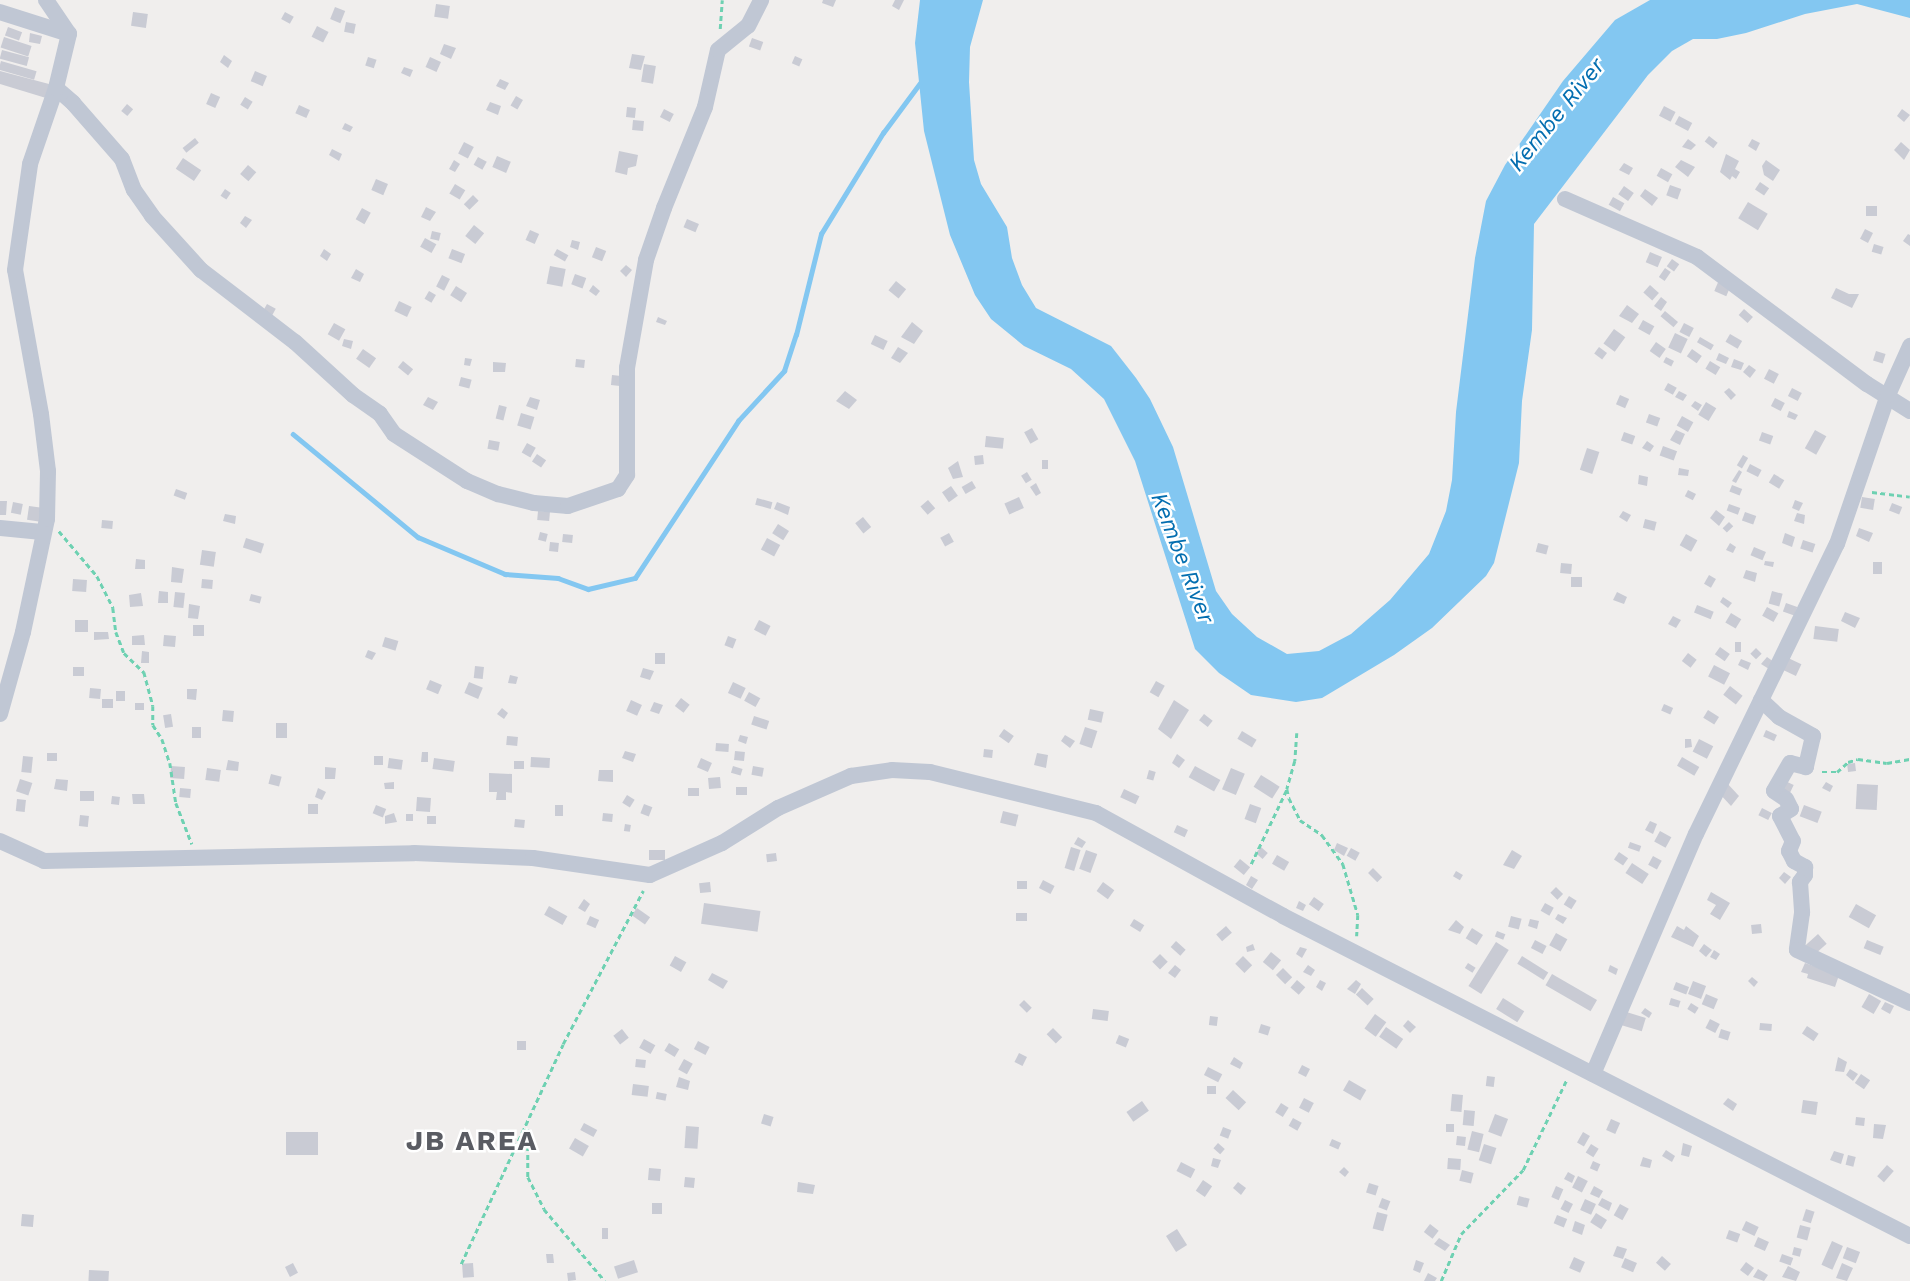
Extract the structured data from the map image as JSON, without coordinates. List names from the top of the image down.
{
  "districts": ["JB AREA"],
  "water": ["Kembe River"]
}
